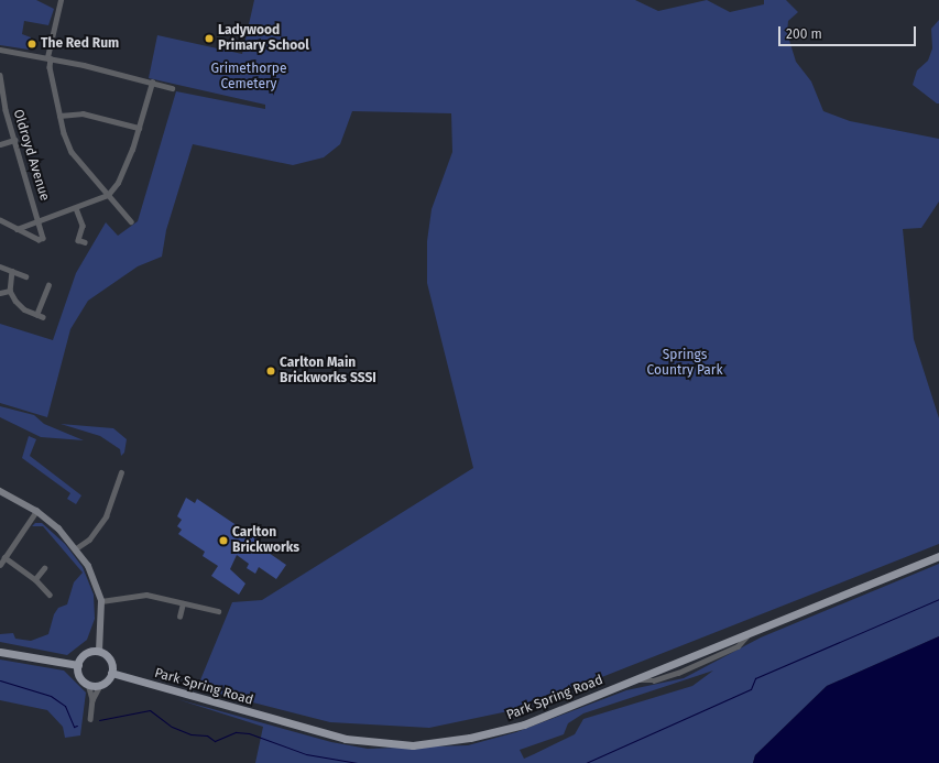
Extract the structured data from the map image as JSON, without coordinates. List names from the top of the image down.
{
  "streets": {
    "main road": ["Park Spring Road"],
    "street": ["Oldroyd Avenue"]
  },
  "parks": ["Grimethorpe Cemetery", "Springs Country Park"],
  "places": [
    "Ladywood Primary School",
    "The Red Rum",
    "Carlton Main Brickworks SSSI",
    "Carlton Brickworks"
  ],
  "scale_bar": "200 m"
}
